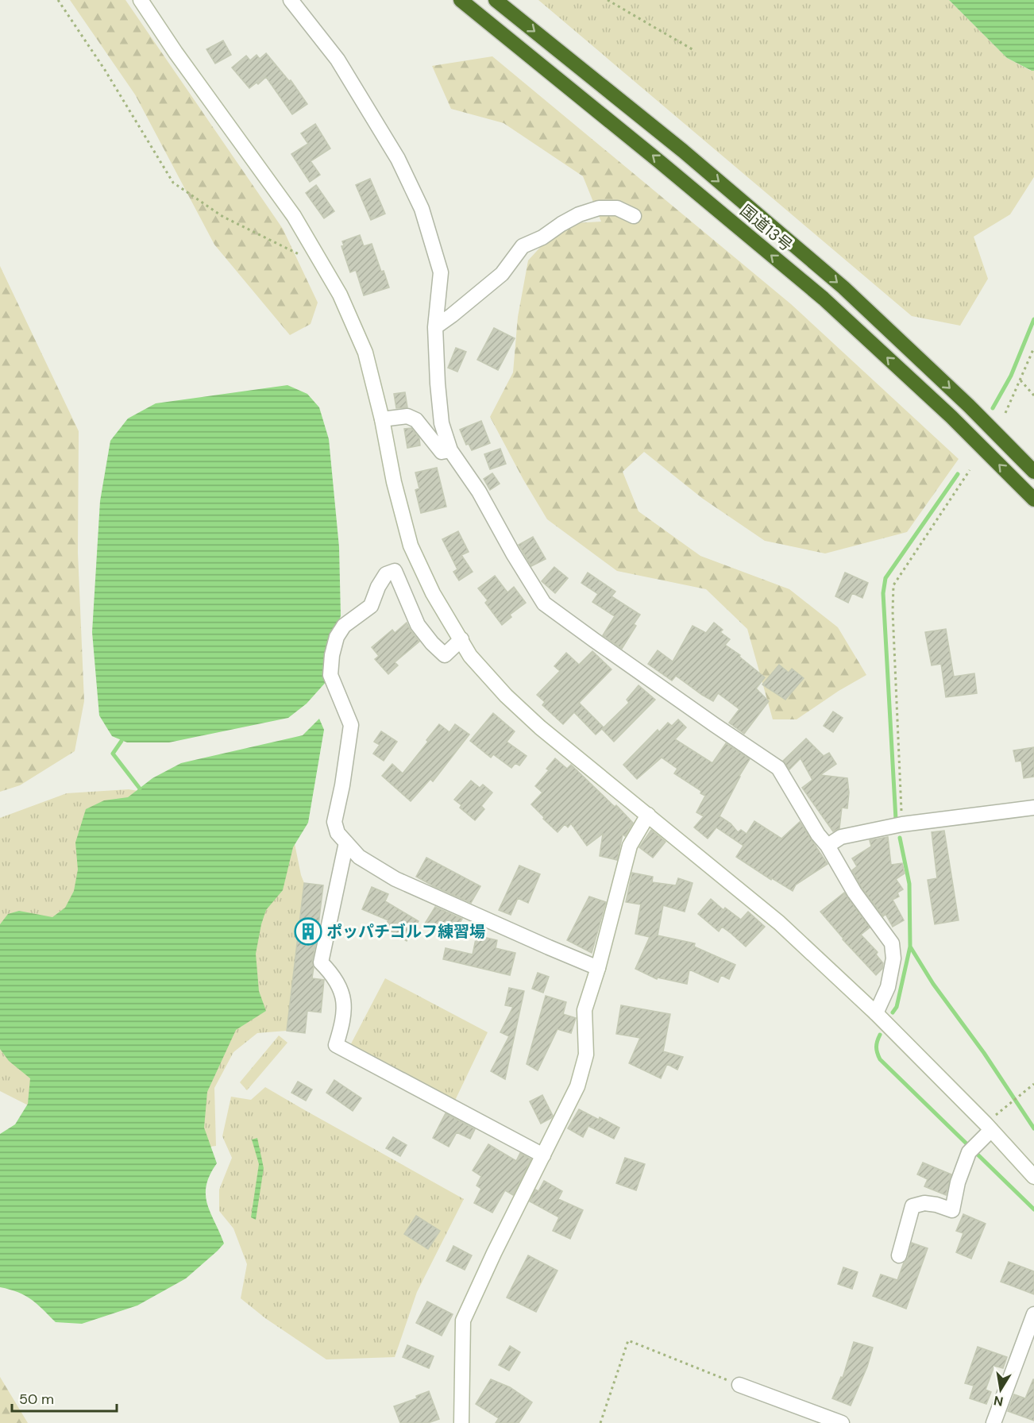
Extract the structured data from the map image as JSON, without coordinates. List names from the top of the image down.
{
  "streets": {
    "highway": ["国道13号"]
  },
  "places": {
    "building": ["ポッパチゴルフ練習場"]
  },
  "scale_bar": "50 m",
  "north": "bottom"
}
